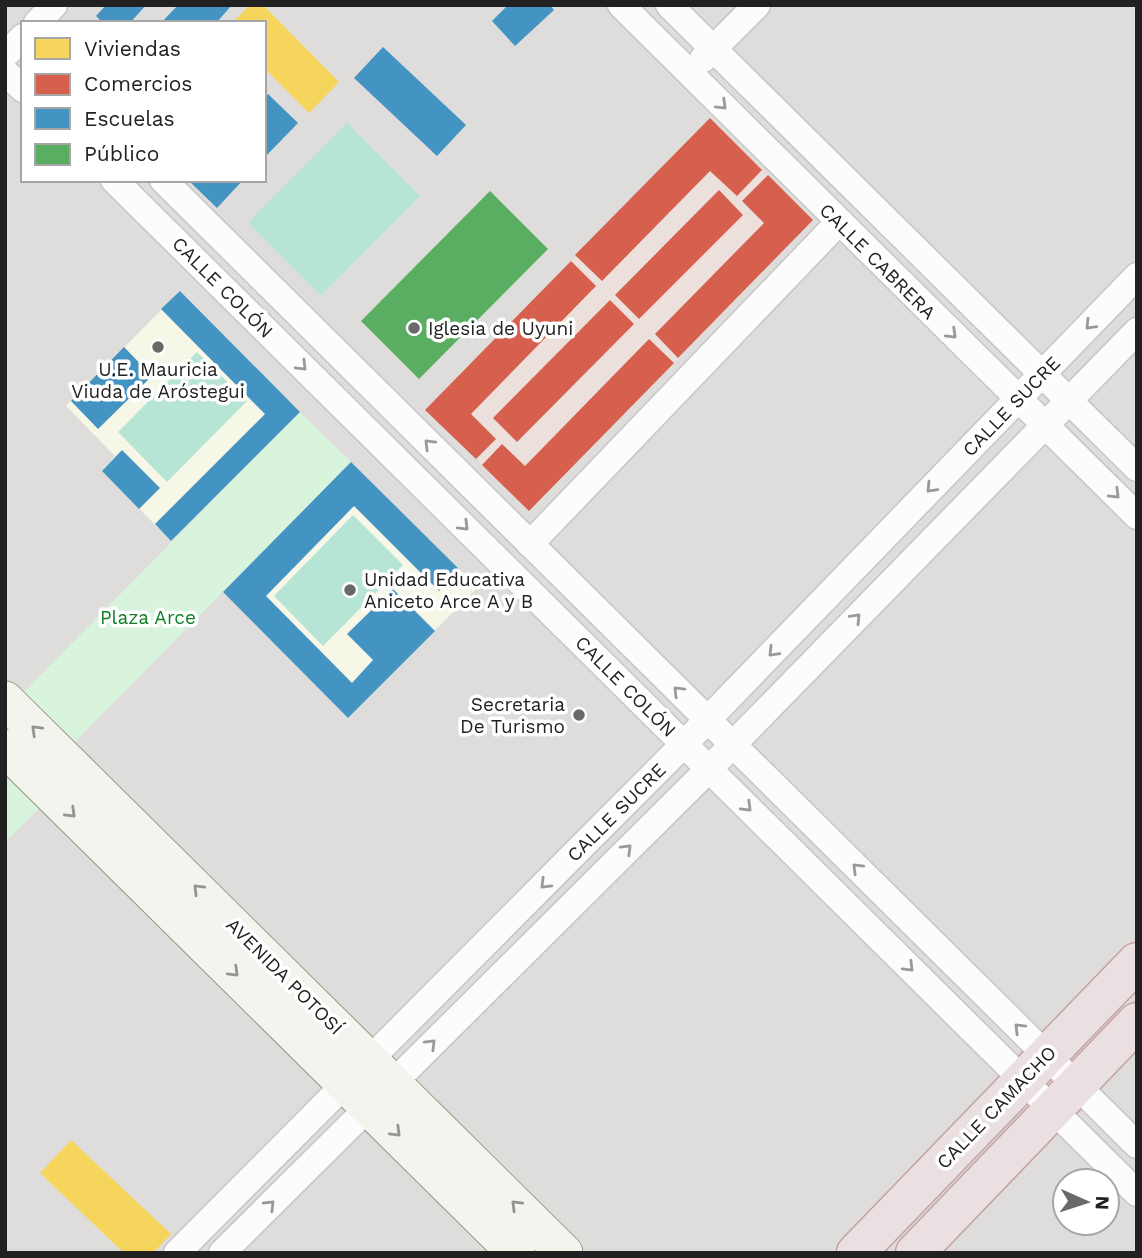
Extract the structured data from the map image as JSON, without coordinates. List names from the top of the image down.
{
  "streets": {
    "highway": ["CALLE CAMACHO"],
    "main road": ["AVENIDA POTOSÍ"],
    "street": ["CALLE CABRERA", "CALLE COLÓN", "CALLE SUCRE"]
  },
  "crossings": [
    ["CALLE CABRERA", "CALLE SUCRE"],
    ["CALLE COLÓN", "CALLE SUCRE"],
    ["CALLE COLÓN", "CALLE CAMACHO"],
    ["CALLE SUCRE", "AVENIDA POTOSÍ"]
  ],
  "parks": ["Plaza Arce"],
  "places": [
    "Iglesia de Uyuni",
    "U.E. Mauricia Viuda de Aróstegui",
    "Unidad Educativa Aniceto Arce A y B",
    "Secretaria De Turismo"
  ],
  "legend": [
    "Viviendas",
    "Comercios",
    "Escuelas",
    "Público"
  ],
  "north": "right"
}
